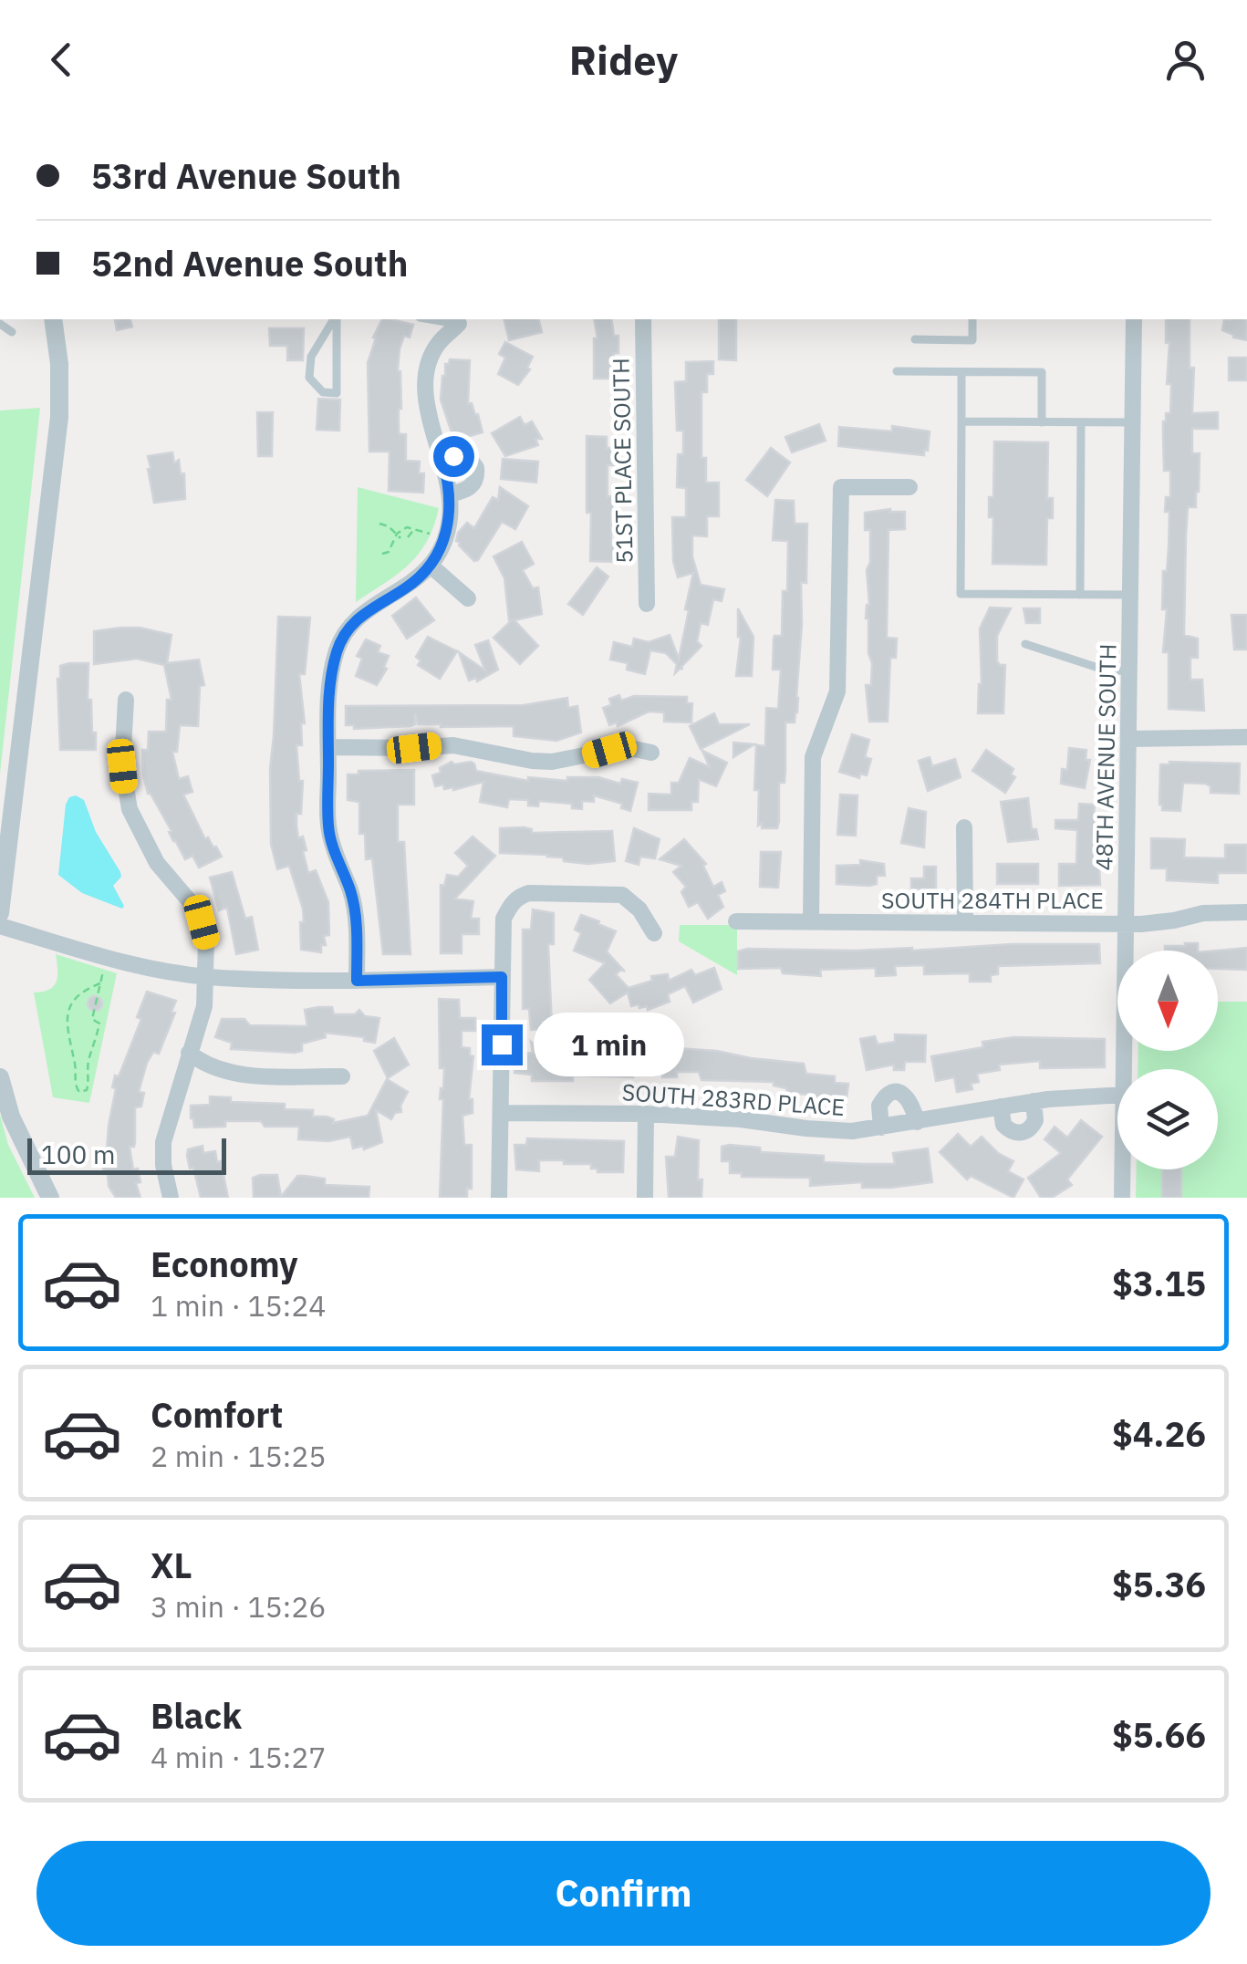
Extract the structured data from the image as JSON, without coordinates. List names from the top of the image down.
{
  "streets": {
    "street": [
      "51ST PLACE SOUTH",
      "48TH AVENUE SOUTH",
      "SOUTH 284TH PLACE",
      "SOUTH 283RD PLACE"
    ]
  },
  "crossings": [
    ["48TH AVENUE SOUTH", "SOUTH 284TH PLACE"]
  ],
  "scale_bar": "100 m",
  "north": "bottom",
  "page": {
    "header": "Ridey",
    "banner": ["53rd Avenue South", "52nd Avenue South"],
    "bubble": "1 min",
    "scale": "100 m",
    "list": [
      {
        "name": "Economy",
        "note": "1 min · 15:24",
        "value": "$3.15"
      },
      {
        "name": "Comfort",
        "note": "2 min · 15:25",
        "value": "$4.26"
      },
      {
        "name": "XL",
        "note": "3 min · 15:26",
        "value": "$5.36"
      },
      {
        "name": "Black",
        "note": "4 min · 15:27",
        "value": "$5.66"
      }
    ],
    "buttons": "Confirm"
  }
}
